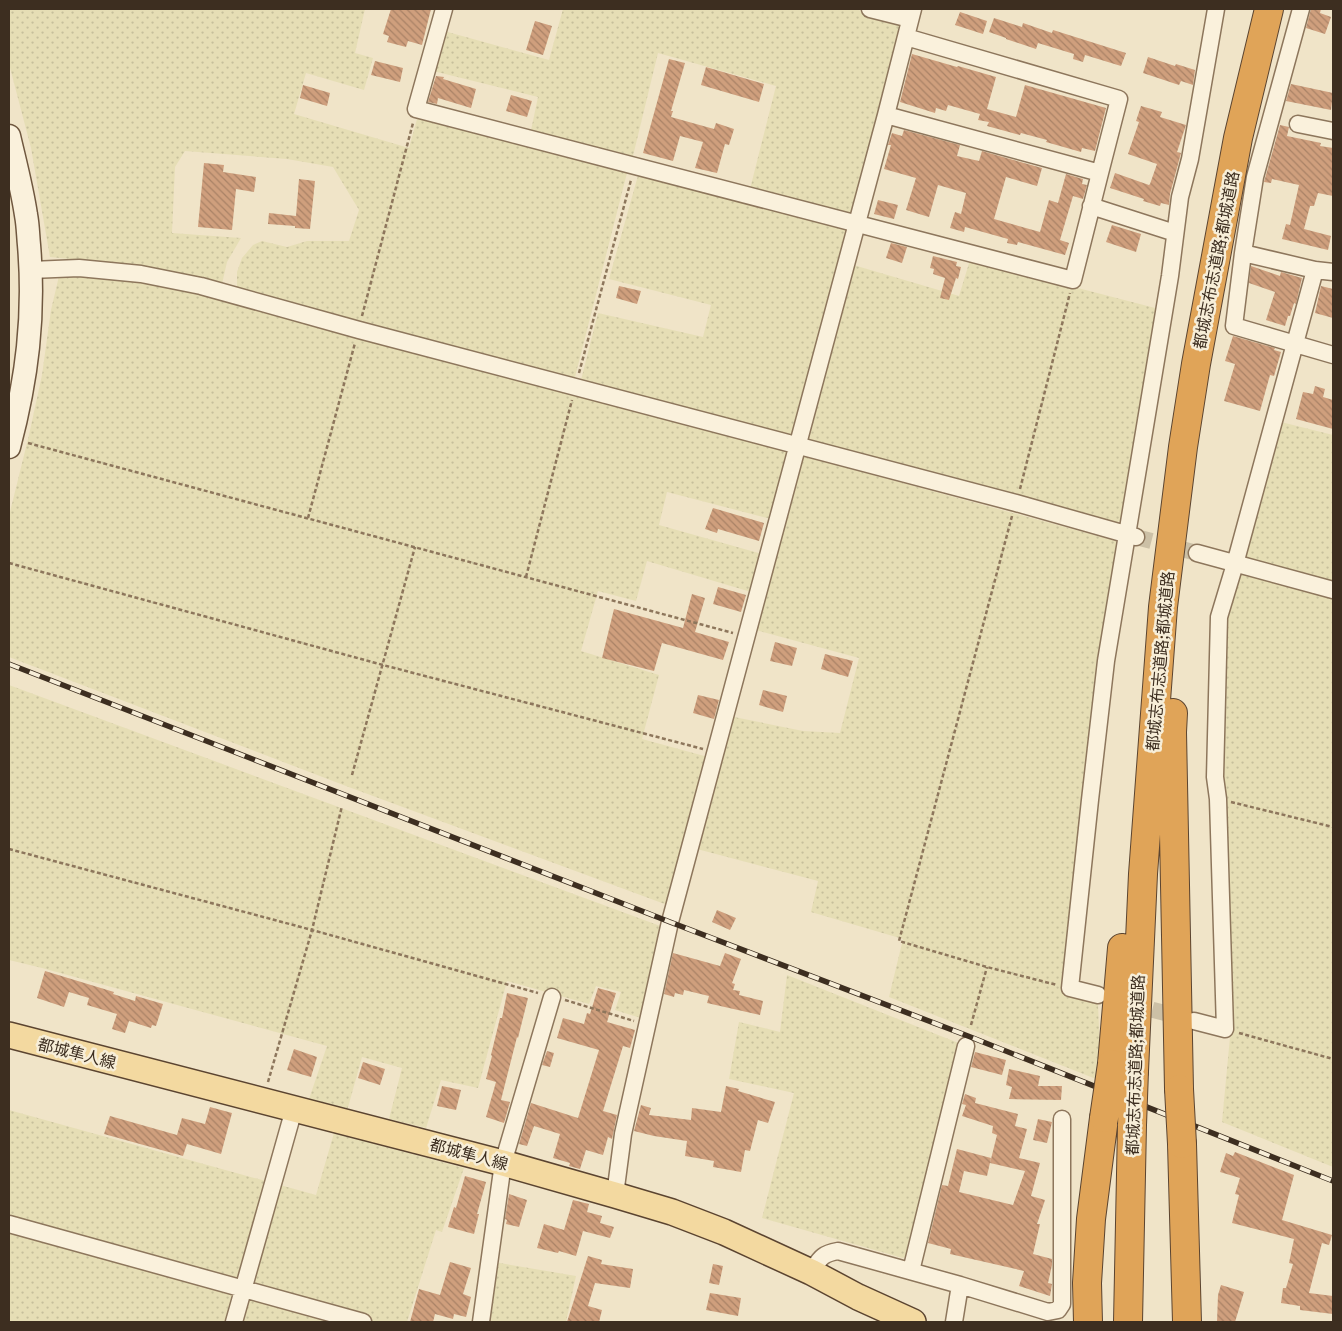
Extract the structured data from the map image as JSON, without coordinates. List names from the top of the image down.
{
  "streets": {
    "highway": ["都城志布志道路;都城道路"],
    "main road": ["都城隼人線"]
  }
}
